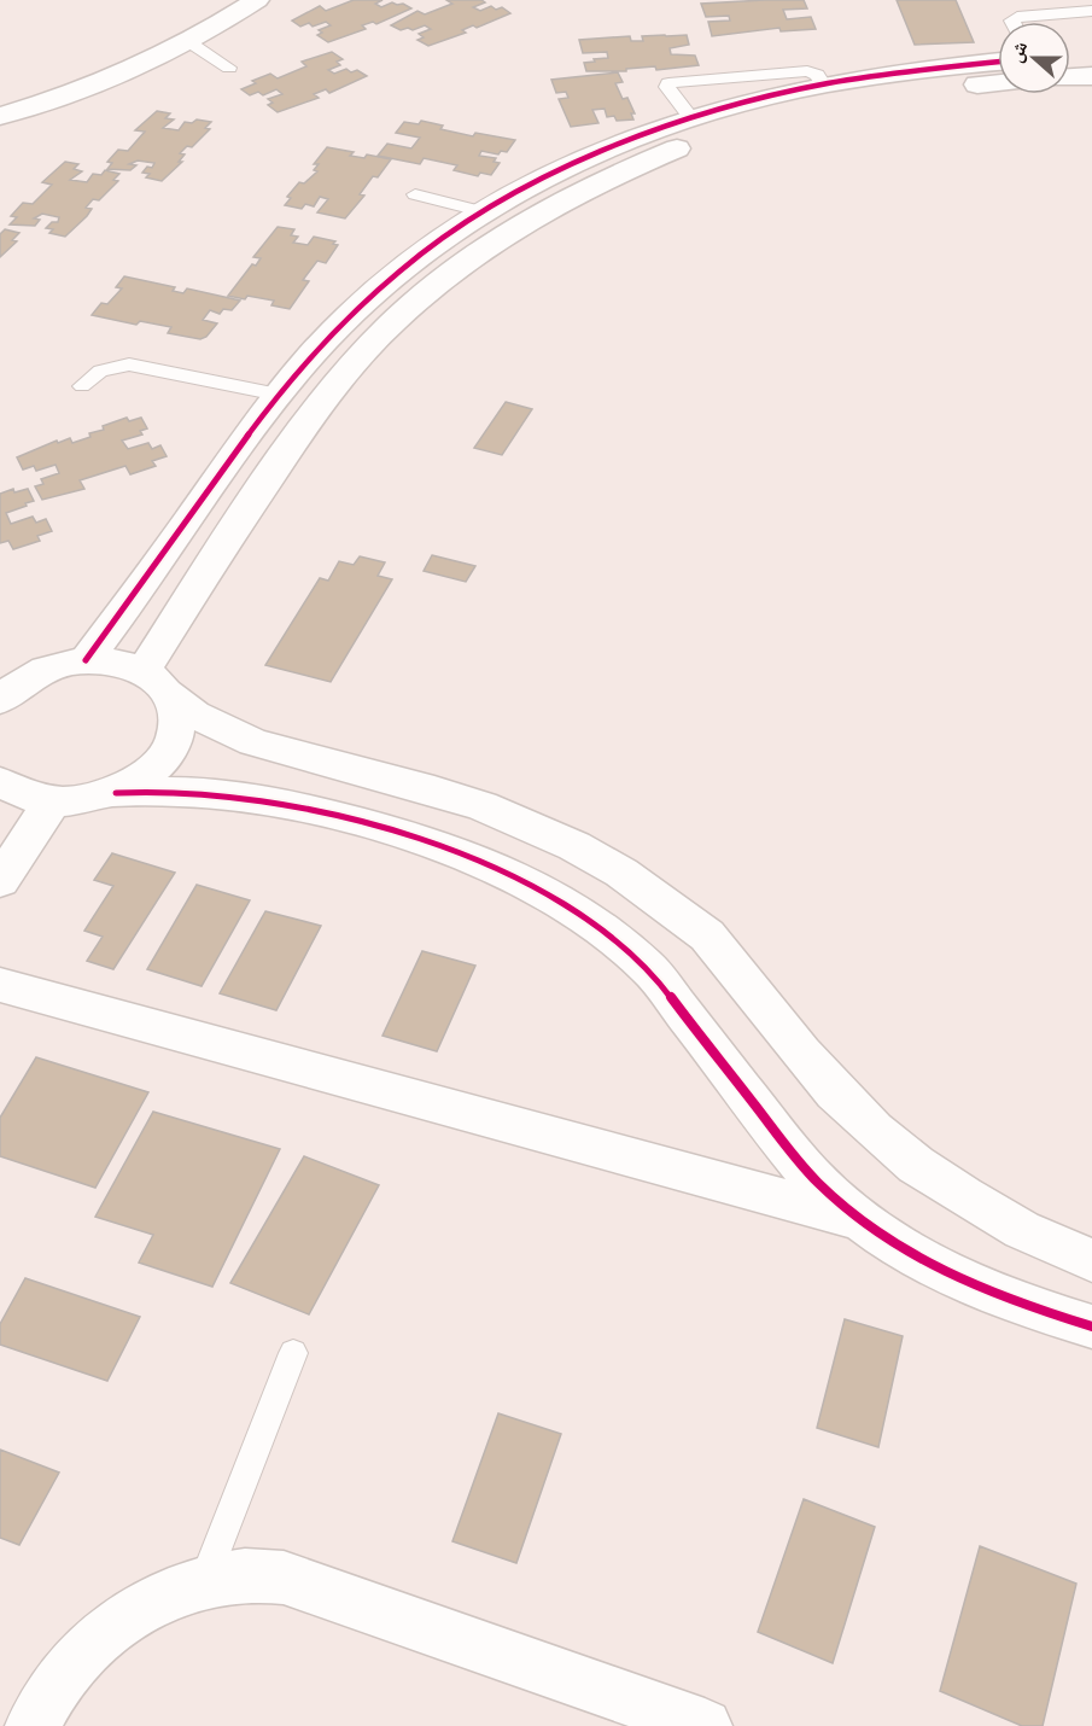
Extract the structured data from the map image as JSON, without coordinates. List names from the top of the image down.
{
  "north": "left"
}
